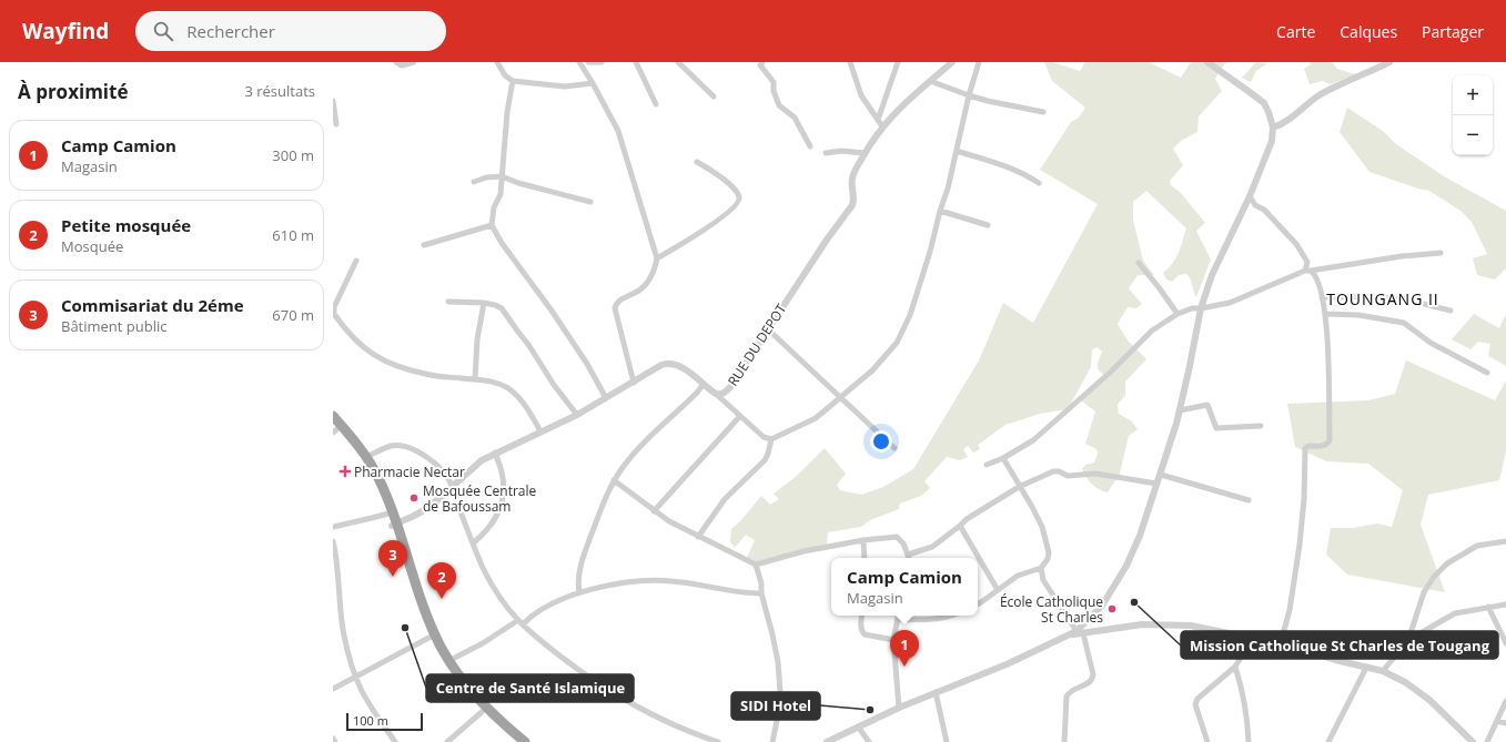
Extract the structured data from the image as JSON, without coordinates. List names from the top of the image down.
{
  "streets": {
    "street": ["RUE DU DEPOT"]
  },
  "districts": ["TOUNGANG II"],
  "places": {
    "health": ["Pharmacie Nectar"],
    "other": [
      "Mosquée Centrale de Bafoussam",
      "Mission Catholique St Charles de Tougang",
      "École Catholique St Charles",
      "Centre de Santé Islamique",
      "SIDI Hotel"
    ]
  },
  "scale_bar": "100 m",
  "page": {
    "header": "Wayfind",
    "search": "Rechercher",
    "nav": ["Carte", "Calques", "Partager"],
    "heading": ["À proximité", "3 résultats"],
    "map_buttons": ["+", "−"],
    "list": [
      {
        "mark": "1",
        "name": "Camp Camion",
        "note": "Magasin",
        "value": "300 m"
      },
      {
        "mark": "2",
        "name": "Petite mosquée",
        "note": "Mosquée",
        "value": "610 m"
      },
      {
        "mark": "3",
        "name": "Commisariat du 2éme",
        "note": "Bâtiment public",
        "value": "670 m"
      }
    ],
    "pins": ["3", "2", "1"],
    "popup": ["Camp Camion", "Magasin"],
    "scale": "100 m"
  }
}
